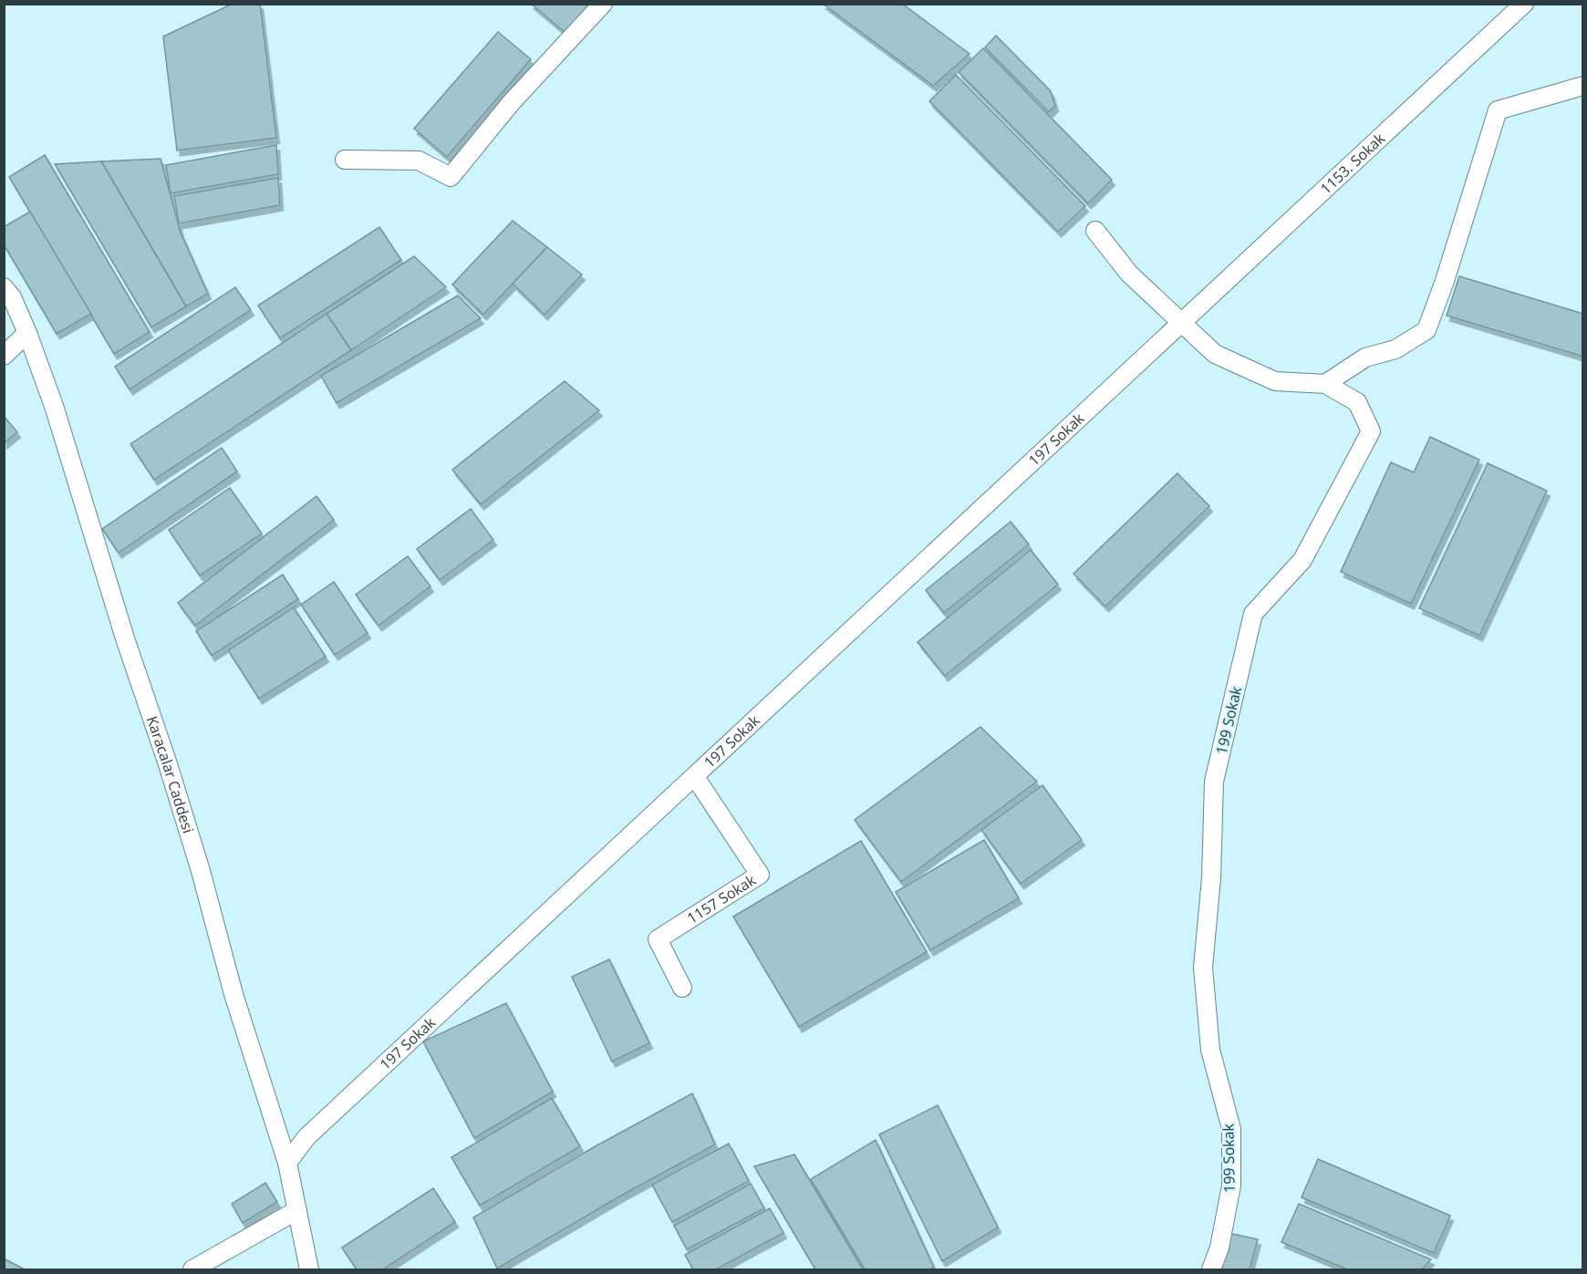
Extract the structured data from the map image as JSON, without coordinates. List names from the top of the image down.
{
  "streets": {
    "street": [
      "1153. Sokak",
      "197 Sokak",
      "199 Sokak",
      "Karacalar Caddesi",
      "1157 Sokak"
    ]
  },
  "crossings": [
    ["1153. Sokak", "197 Sokak"],
    ["1153. Sokak", "199 Sokak"],
    ["197 Sokak", "199 Sokak"],
    ["197 Sokak", "Karacalar Caddesi"],
    ["197 Sokak", "1157 Sokak"]
  ]
}
